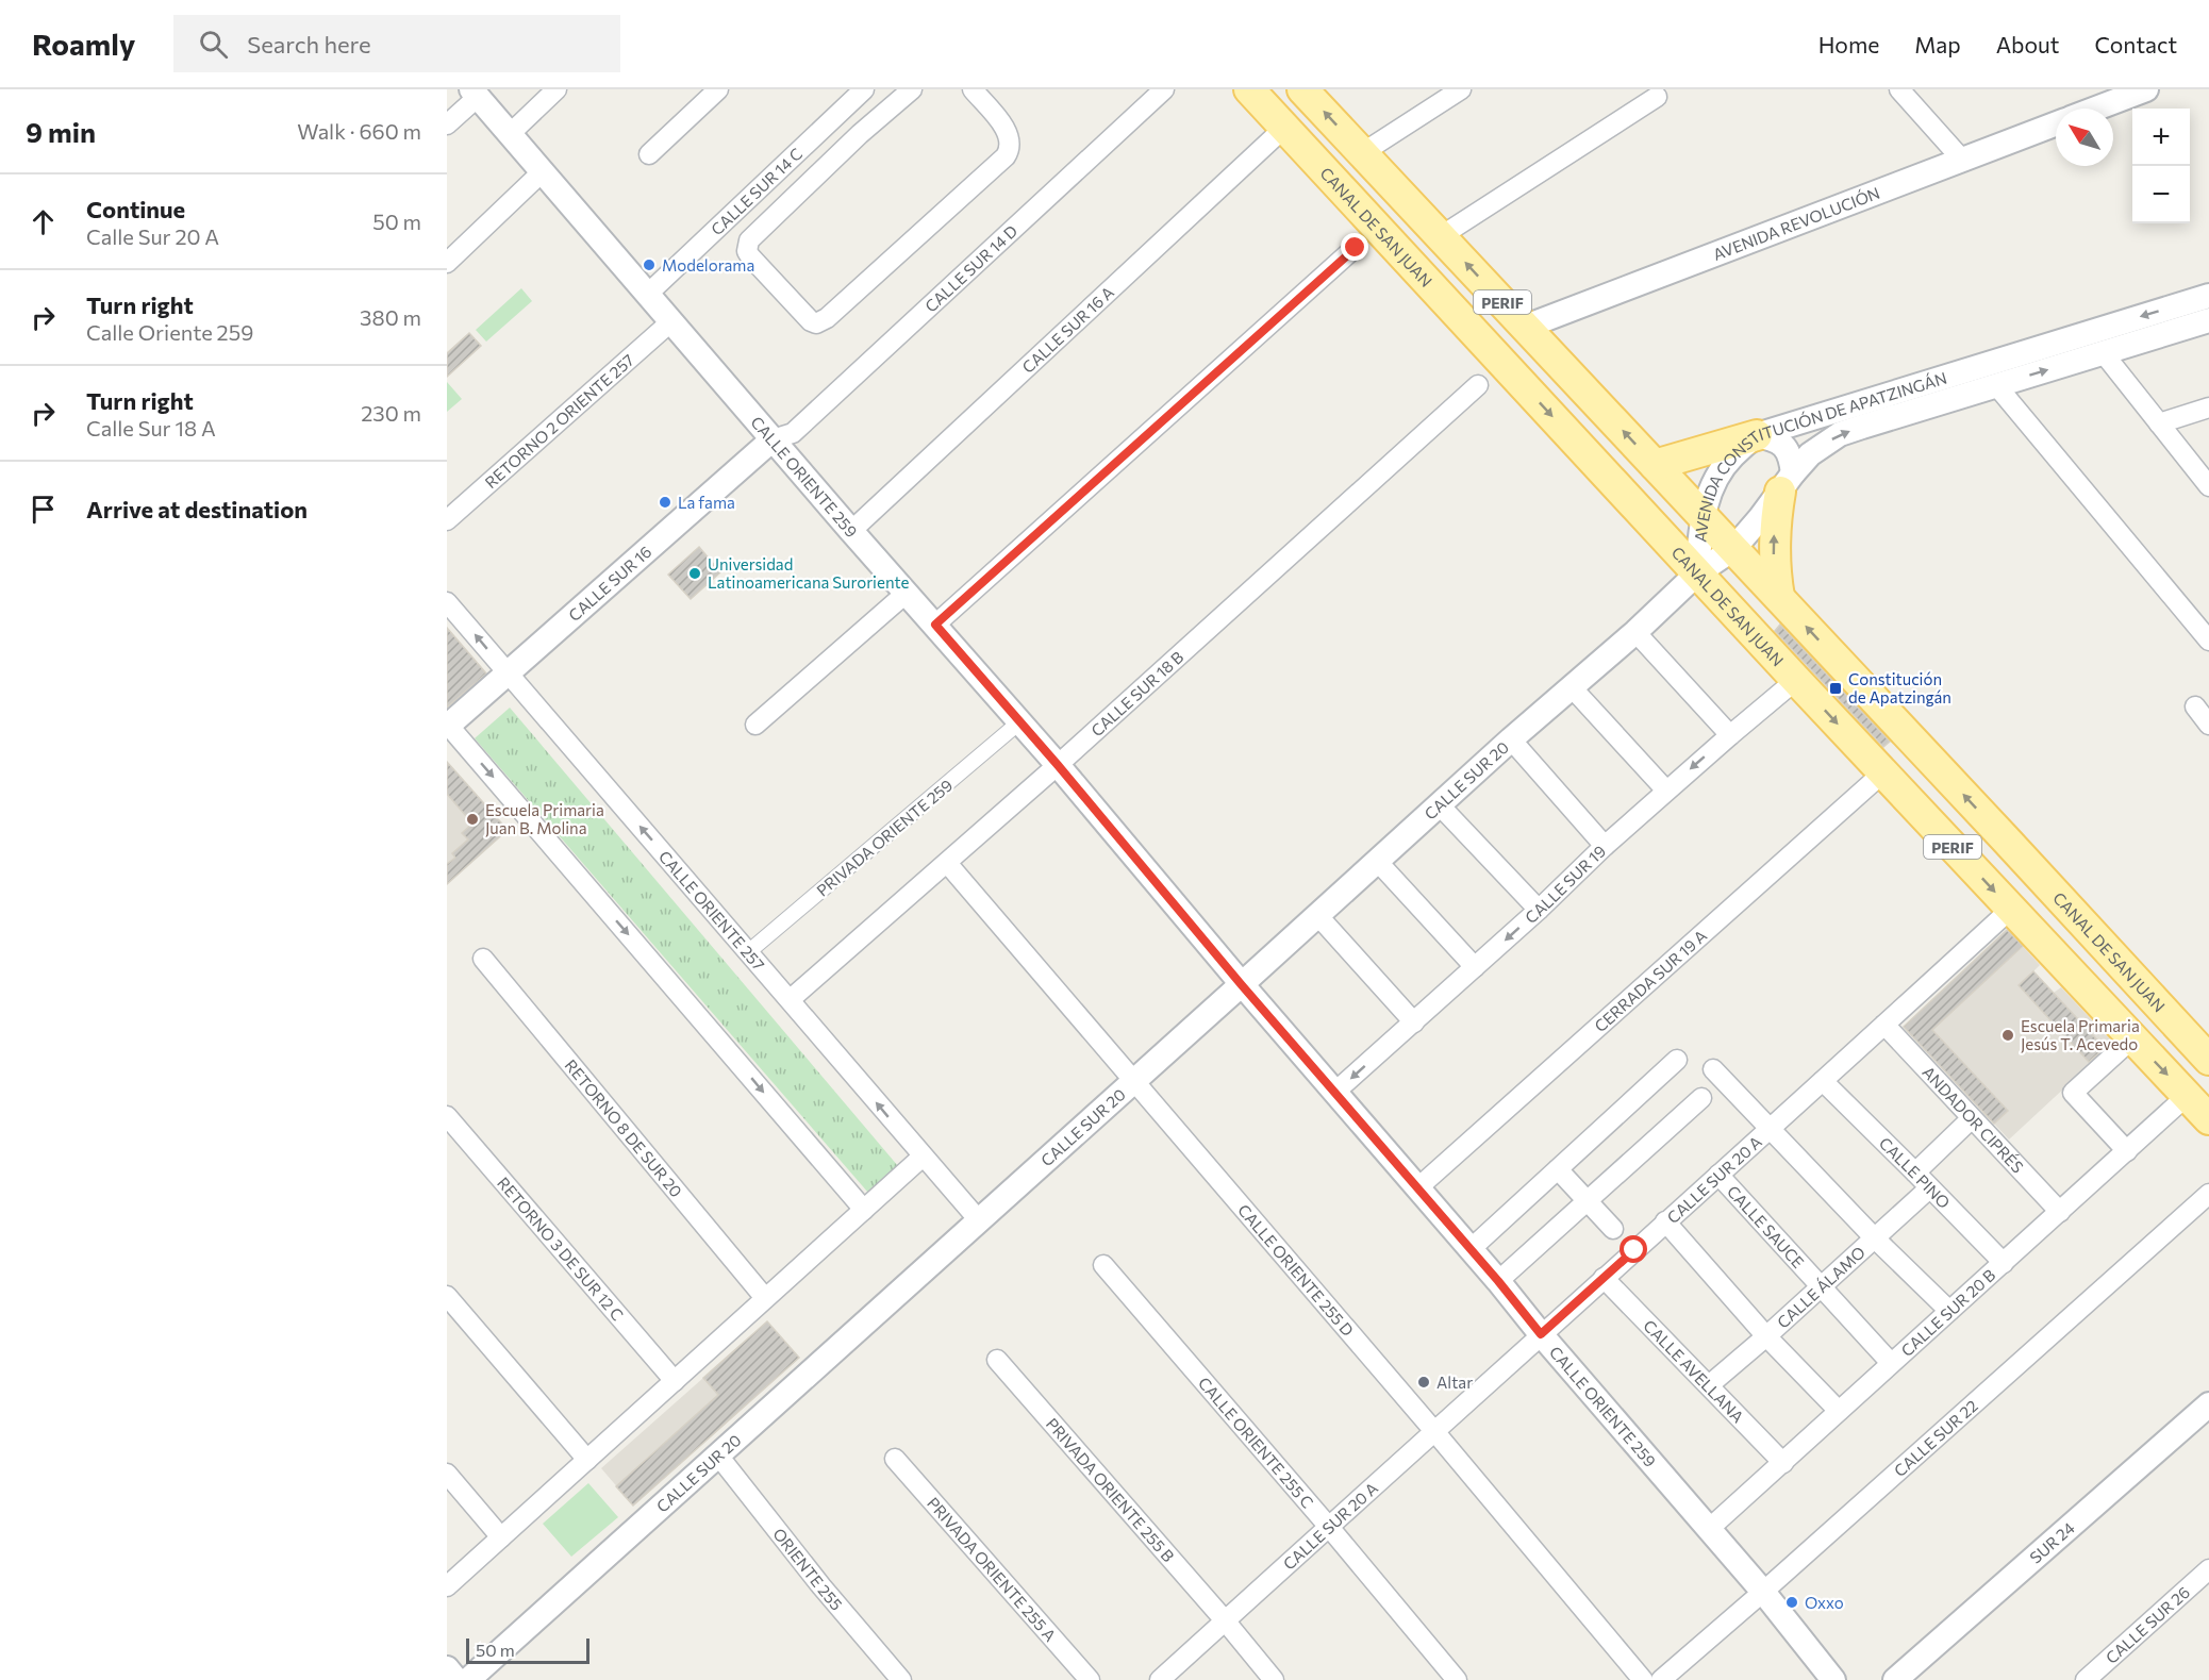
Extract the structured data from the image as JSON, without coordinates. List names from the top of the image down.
{
  "streets": {
    "main road": ["CANAL DE SAN JUAN", "PERIF"],
    "street": [
      "CALLE SUR 14 C",
      "AVENIDA REVOLUCIÓN",
      "CALLE SUR 14 D",
      "CALLE SUR 16 A",
      "RETORNO 2 ORIENTE 257",
      "AVENIDA CONSTITUCIÓN DE APATZINGÁN",
      "CALLE ORIENTE 259",
      "CALLE SUR 16",
      "CALLE SUR 18 B",
      "CALLE SUR 20",
      "PRIVADA ORIENTE 259",
      "CALLE SUR 19",
      "CALLE ORIENTE 257",
      "CERRADA SUR 19 A",
      "ANDADOR CIPRÉS",
      "RETORNO 8 DE SUR 20",
      "CALLE PINO",
      "CALLE SUR 20 A",
      "CALLE SAUCE",
      "RETORNO 3 DE SUR 12 C",
      "CALLE ORIENTE 255 D",
      "CALLE ÁLAMO",
      "CALLE SUR 20 B",
      "CALLE AVELLANA",
      "CALLE SUR 22",
      "CALLE ORIENTE 255 C",
      "PRIVADA ORIENTE 255 B",
      "SUR 24",
      "ORIENTE 255",
      "PRIVADA ORIENTE 255 A",
      "CALLE SUR 26"
    ]
  },
  "crossings": [
    ["CALLE SUR 14 C", "CALLE ORIENTE 259"],
    ["AVENIDA REVOLUCIÓN", "CANAL DE SAN JUAN"],
    ["CANAL DE SAN JUAN", "CALLE SUR 16 A"],
    ["CANAL DE SAN JUAN", "AVENIDA CONSTITUCIÓN DE APATZINGÁN"],
    ["CANAL DE SAN JUAN", "CALLE SUR 20"],
    ["CANAL DE SAN JUAN", "CALLE SUR 19"],
    ["CANAL DE SAN JUAN", "CERRADA SUR 19 A"],
    ["CANAL DE SAN JUAN", "CALLE SUR 20 A"],
    ["CANAL DE SAN JUAN", "CALLE SUR 20 B"],
    ["CALLE SUR 14 D", "CALLE ORIENTE 259"],
    ["CALLE SUR 14 D", "CALLE SUR 16"],
    ["CALLE SUR 16 A", "CALLE ORIENTE 259"],
    ["RETORNO 2 ORIENTE 257", "CALLE ORIENTE 259"],
    ["AVENIDA CONSTITUCIÓN DE APATZINGÁN", "CALLE SUR 20"],
    ["CALLE ORIENTE 259", "CALLE SUR 16"],
    ["CALLE ORIENTE 259", "CALLE SUR 18 B"],
    ["CALLE ORIENTE 259", "CALLE SUR 20"],
    ["CALLE ORIENTE 259", "PRIVADA ORIENTE 259"],
    ["CALLE ORIENTE 259", "CALLE SUR 19"],
    ["CALLE ORIENTE 259", "CERRADA SUR 19 A"],
    ["CALLE ORIENTE 259", "CALLE SUR 20 A"],
    ["CALLE ORIENTE 259", "CALLE SUR 20 B"],
    ["CALLE ORIENTE 259", "CALLE SUR 22"],
    ["CALLE SUR 16", "CALLE ORIENTE 257"],
    ["CALLE SUR 18 B", "CALLE ORIENTE 257"],
    ["CALLE SUR 18 B", "CALLE ORIENTE 255 D"],
    ["CALLE SUR 20", "CALLE ORIENTE 257"],
    ["CALLE SUR 20", "CALLE ORIENTE 255 D"],
    ["CALLE SUR 20", "ORIENTE 255"],
    ["PRIVADA ORIENTE 259", "CALLE ORIENTE 257"],
    ["ANDADOR CIPRÉS", "CALLE SUR 20 A"],
    ["ANDADOR CIPRÉS", "CALLE SUR 20 B"],
    ["CALLE PINO", "CALLE SUR 20 A"],
    ["CALLE PINO", "CALLE ÁLAMO"],
    ["CALLE PINO", "CALLE SUR 20 B"],
    ["CALLE SUR 20 A", "CALLE SAUCE"],
    ["CALLE SUR 20 A", "CALLE ORIENTE 255 D"],
    ["CALLE SUR 20 A", "CALLE AVELLANA"],
    ["CALLE SUR 20 A", "CALLE ORIENTE 255 C"],
    ["CALLE SUR 20 A", "PRIVADA ORIENTE 255 B"],
    ["CALLE SAUCE", "CALLE ÁLAMO"],
    ["CALLE SAUCE", "CALLE SUR 20 B"],
    ["CALLE ÁLAMO", "CALLE AVELLANA"],
    ["CALLE SUR 20 B", "CALLE AVELLANA"]
  ],
  "one_way": ["CALLE SUR 19"],
  "places": {
    "other": [
      "Modelorama",
      "La fama",
      "Universidad Latinoamericana Suroriente",
      "Escuela Primaria Juan B. Molina",
      "Escuela Primaria Jesús T. Acevedo",
      "Altar",
      "Oxxo"
    ],
    "transit": ["Constitución de Apatzingán"]
  },
  "scale_bar": "50 m",
  "north": "top left",
  "page": {
    "header": "Roamly",
    "search": "Search here",
    "nav": [
      "Home",
      "Map",
      "About",
      "Contact"
    ],
    "heading": ["9 min", "Walk · 660 m"],
    "map_buttons": ["+", "−"],
    "list": [
      ["Continue", "Calle Sur 20 A", "50 m"],
      ["Turn right", "Calle Oriente 259", "380 m"],
      ["Turn right", "Calle Sur 18 A", "230 m"],
      "Arrive at destination"
    ],
    "scale": "50 m"
  }
}
